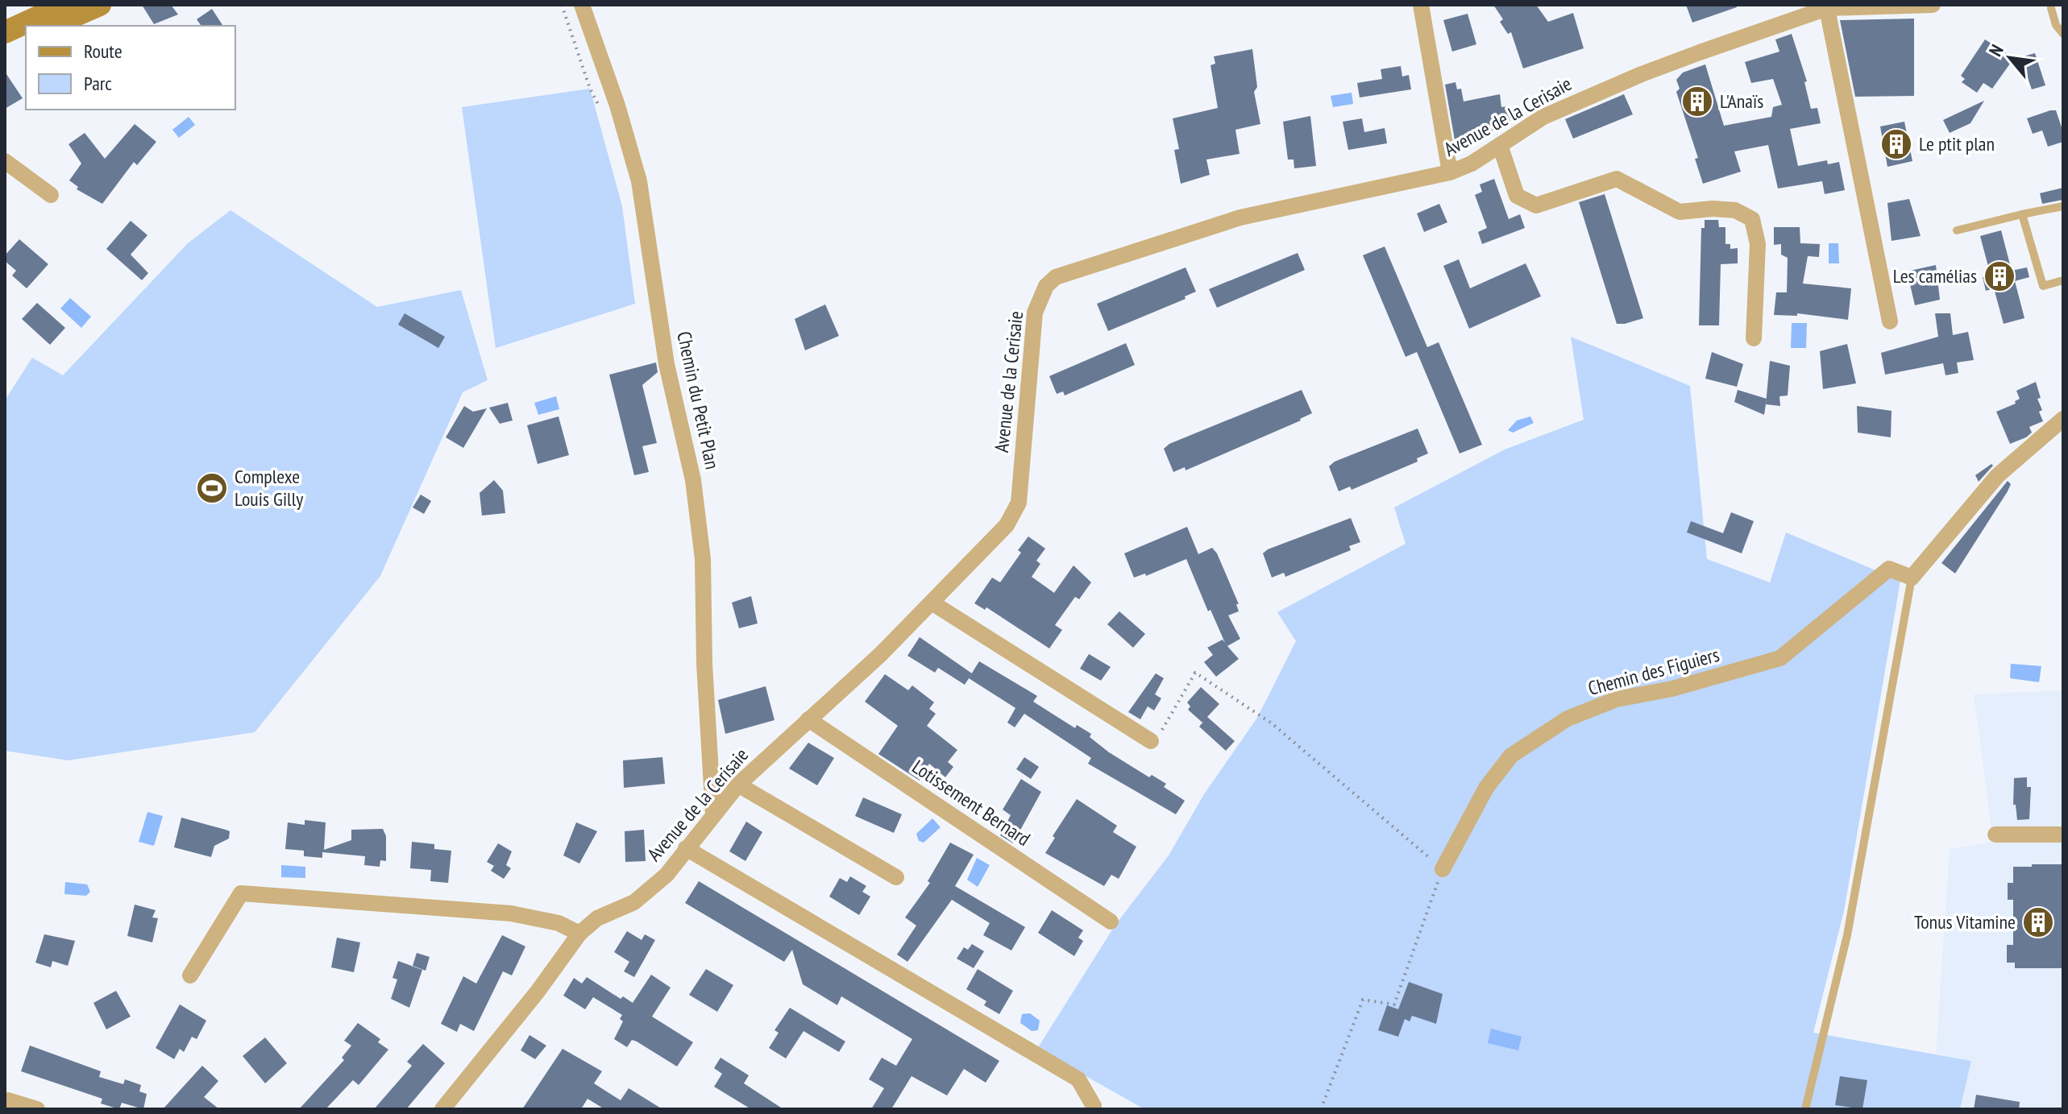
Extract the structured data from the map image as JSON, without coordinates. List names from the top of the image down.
{
  "streets": {
    "street": [
      "Avenue de la Cerisaie",
      "Chemin du Petit Plan",
      "Chemin des Figuiers",
      "Lotissement Bernard"
    ]
  },
  "crossings": [
    ["Avenue de la Cerisaie", "Chemin du Petit Plan"],
    ["Avenue de la Cerisaie", "Lotissement Bernard"]
  ],
  "places": {
    "building": [
      "L'Anaïs",
      "Le ptit plan",
      "Les camélias",
      "Tonus Vitamine"
    ],
    "sports": ["Complexe Louis Gilly"]
  },
  "legend": ["Route", "Parc"],
  "north": "top left"
}
